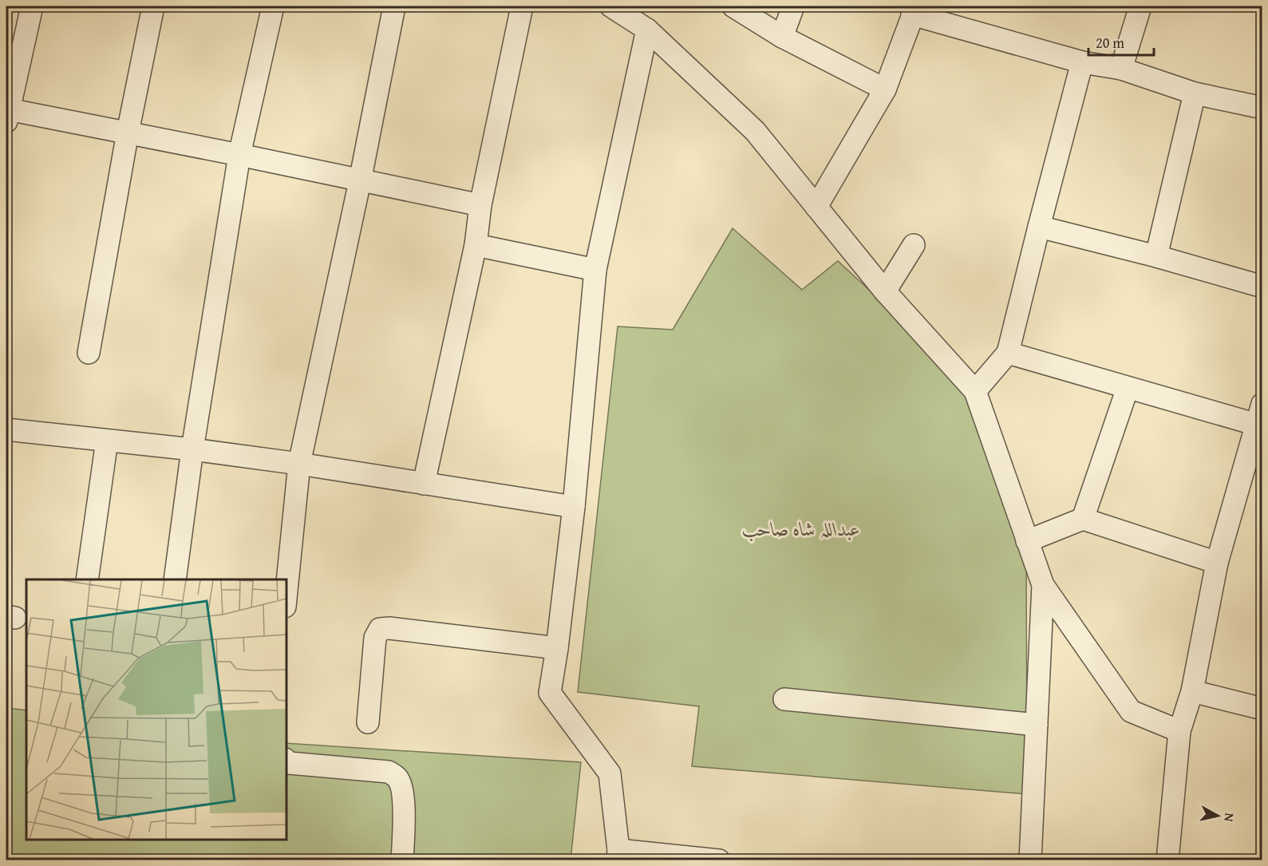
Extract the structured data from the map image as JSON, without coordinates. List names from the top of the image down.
{
  "parks": ["عبداللہ شاہ صاحب"],
  "scale_bar": "20 m",
  "north": "right"
}
